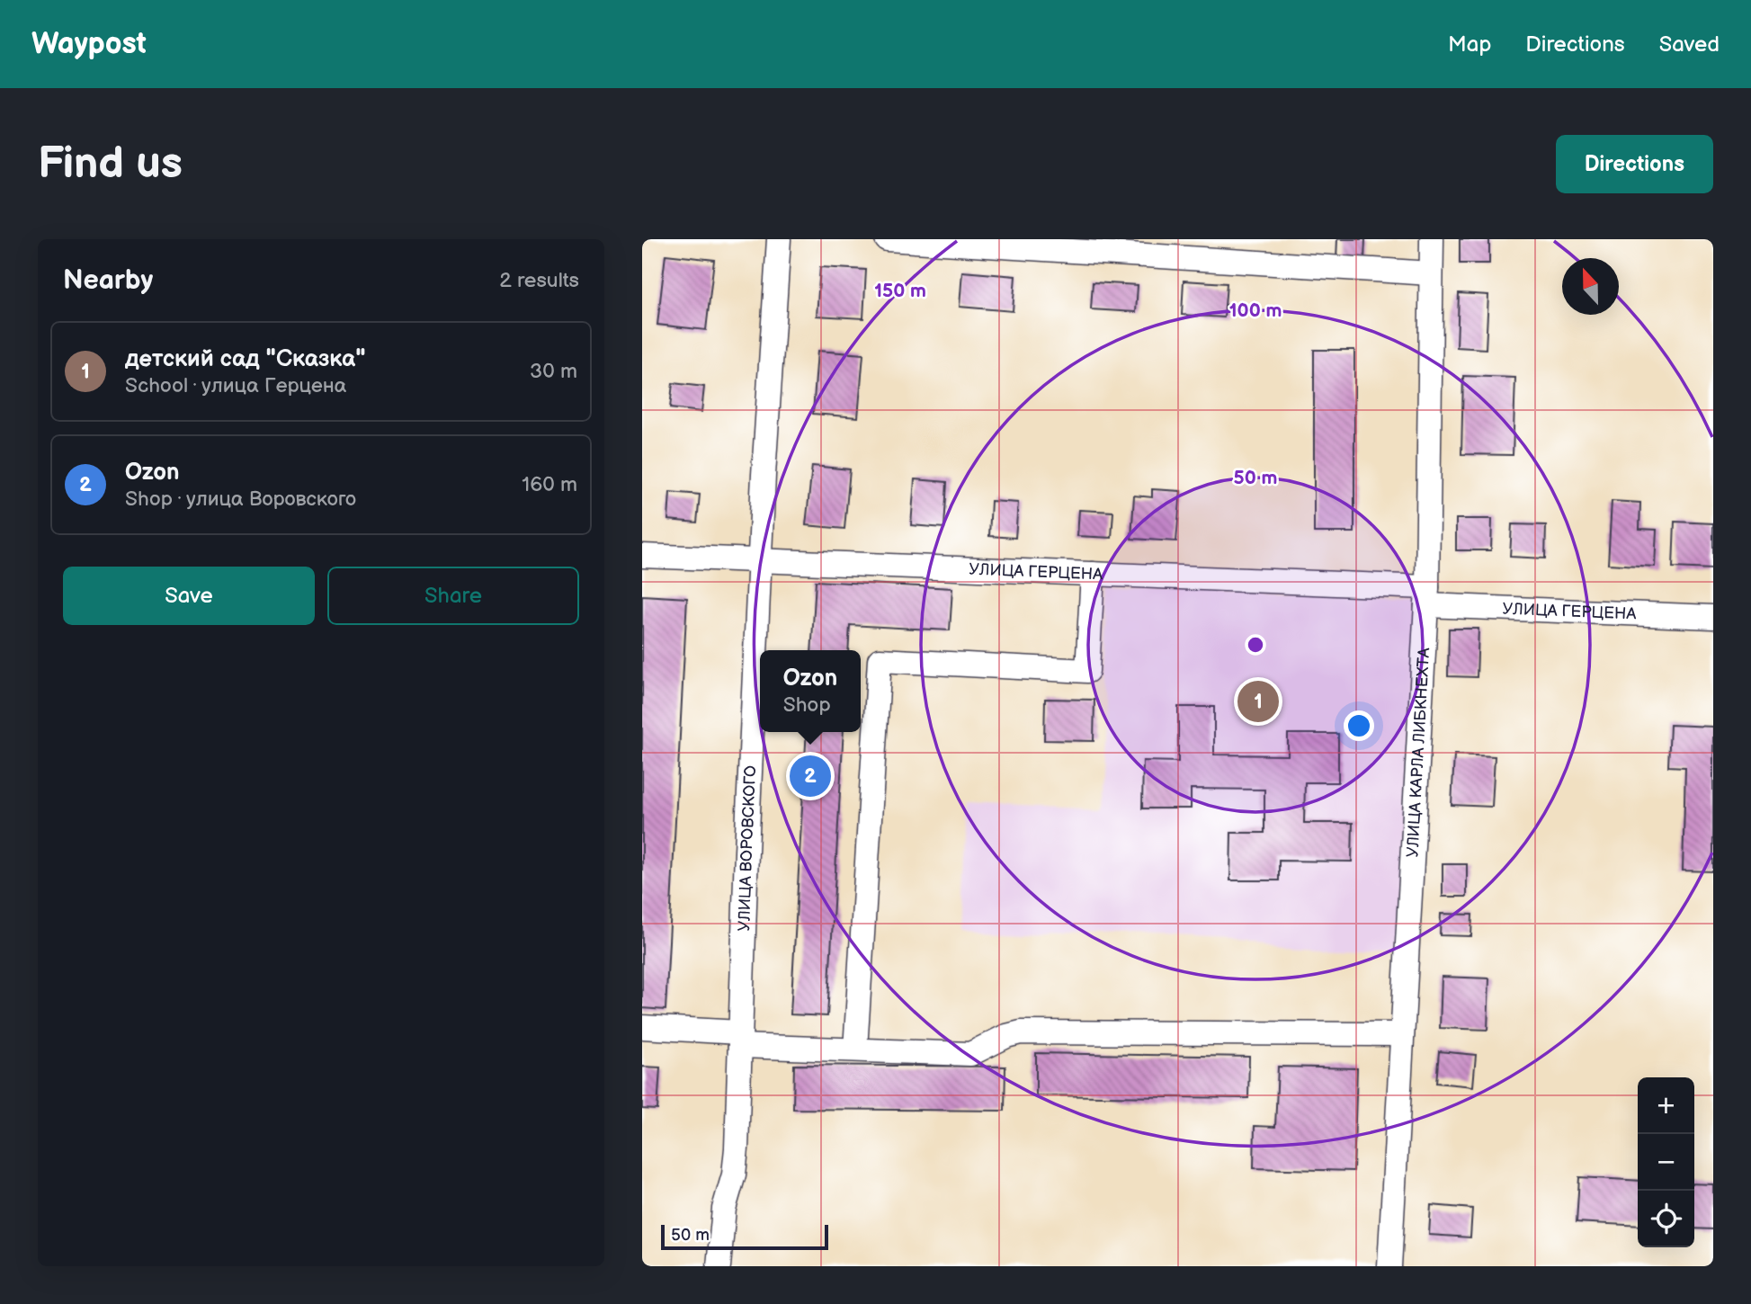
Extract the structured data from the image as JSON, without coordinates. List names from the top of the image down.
{
  "streets": {
    "street": ["УЛИЦА ГЕРЦЕНА", "УЛИЦА КАРЛА ЛИБКНЕХТА", "УЛИЦА ВОРОВСКОГО"]
  },
  "crossings": [
    ["УЛИЦА ГЕРЦЕНА", "УЛИЦА КАРЛА ЛИБКНЕХТА"],
    ["УЛИЦА ГЕРЦЕНА", "УЛИЦА ВОРОВСКОГО"]
  ],
  "scale_bar": "50 m",
  "north": "top",
  "page": {
    "header": "Waypost",
    "nav": ["Map", "Directions", "Saved"],
    "buttons": [
      "Directions",
      ["Save", "Share"]
    ],
    "title": "Find us",
    "heading": ["Nearby", "2 results"],
    "list": [
      {
        "mark": "1",
        "name": "детский сад \"Сказка\"",
        "note": "School · улица Герцена",
        "value": "30 m"
      },
      {
        "mark": "2",
        "name": "Ozon",
        "note": "Shop · улица Воровского",
        "value": "160 m"
      }
    ],
    "popup": ["Ozon", "Shop"],
    "pins": ["1", "2"],
    "map_buttons": ["+", "−"],
    "scale": "50 m"
  },
  "rings": ["150 m", "100 m", "50 m"]
}
